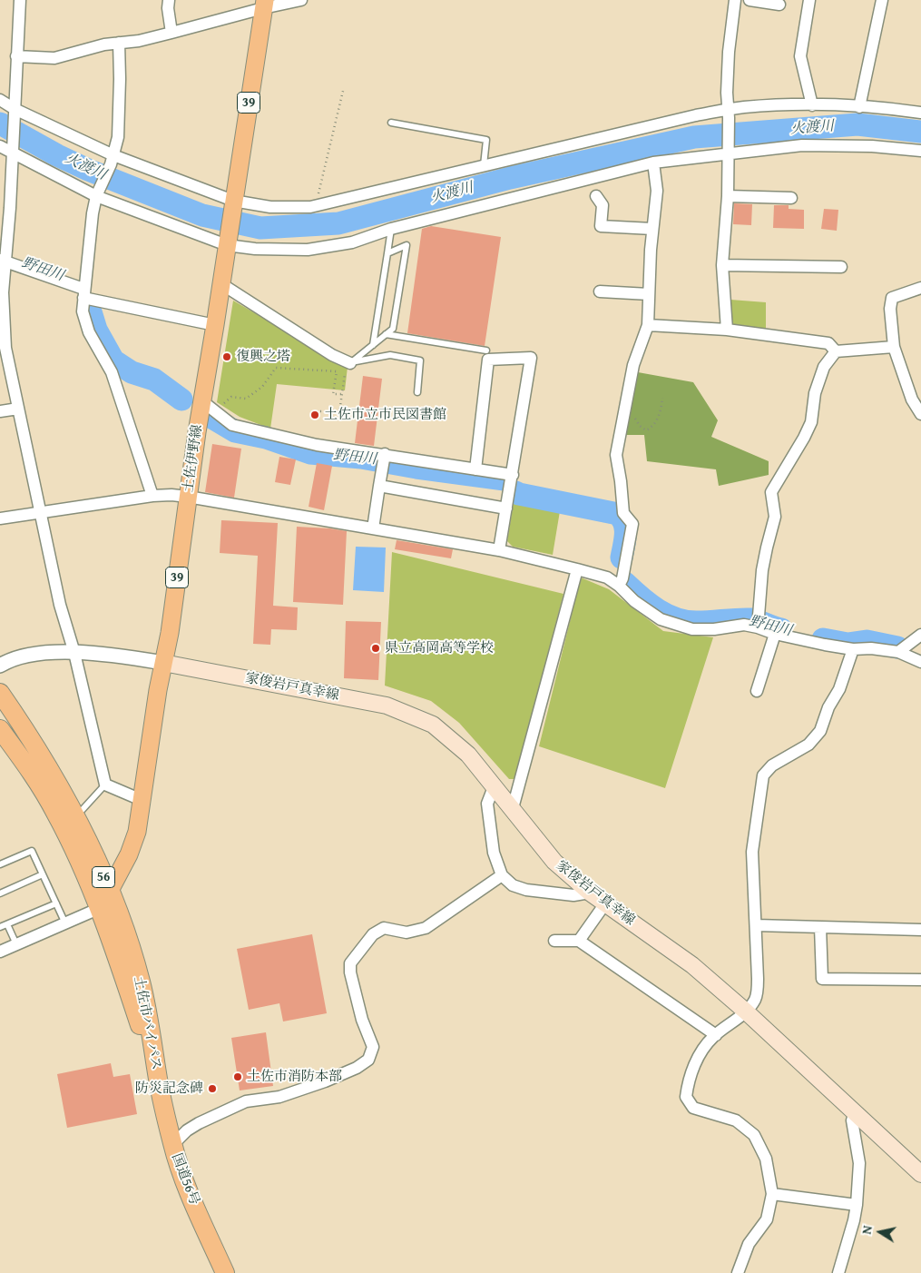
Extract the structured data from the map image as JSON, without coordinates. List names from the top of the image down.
{
  "streets": {
    "highway": ["56", "土佐市バイパス", "国道56号"],
    "main road": ["39", "土佐伊野線", "家俊岩戸真幸線"]
  },
  "crossings": [
    ["土佐伊野線", "家俊岩戸真幸線"],
    ["土佐伊野線", "土佐市バイパス"],
    ["土佐市バイパス", "国道56号"]
  ],
  "water": ["火渡川", "野田川"],
  "places": [
    "復興之塔",
    "土佐市立市民図書館",
    "県立高岡高等学校",
    "土佐市消防本部",
    "防災記念碑"
  ],
  "north": "left"
}
